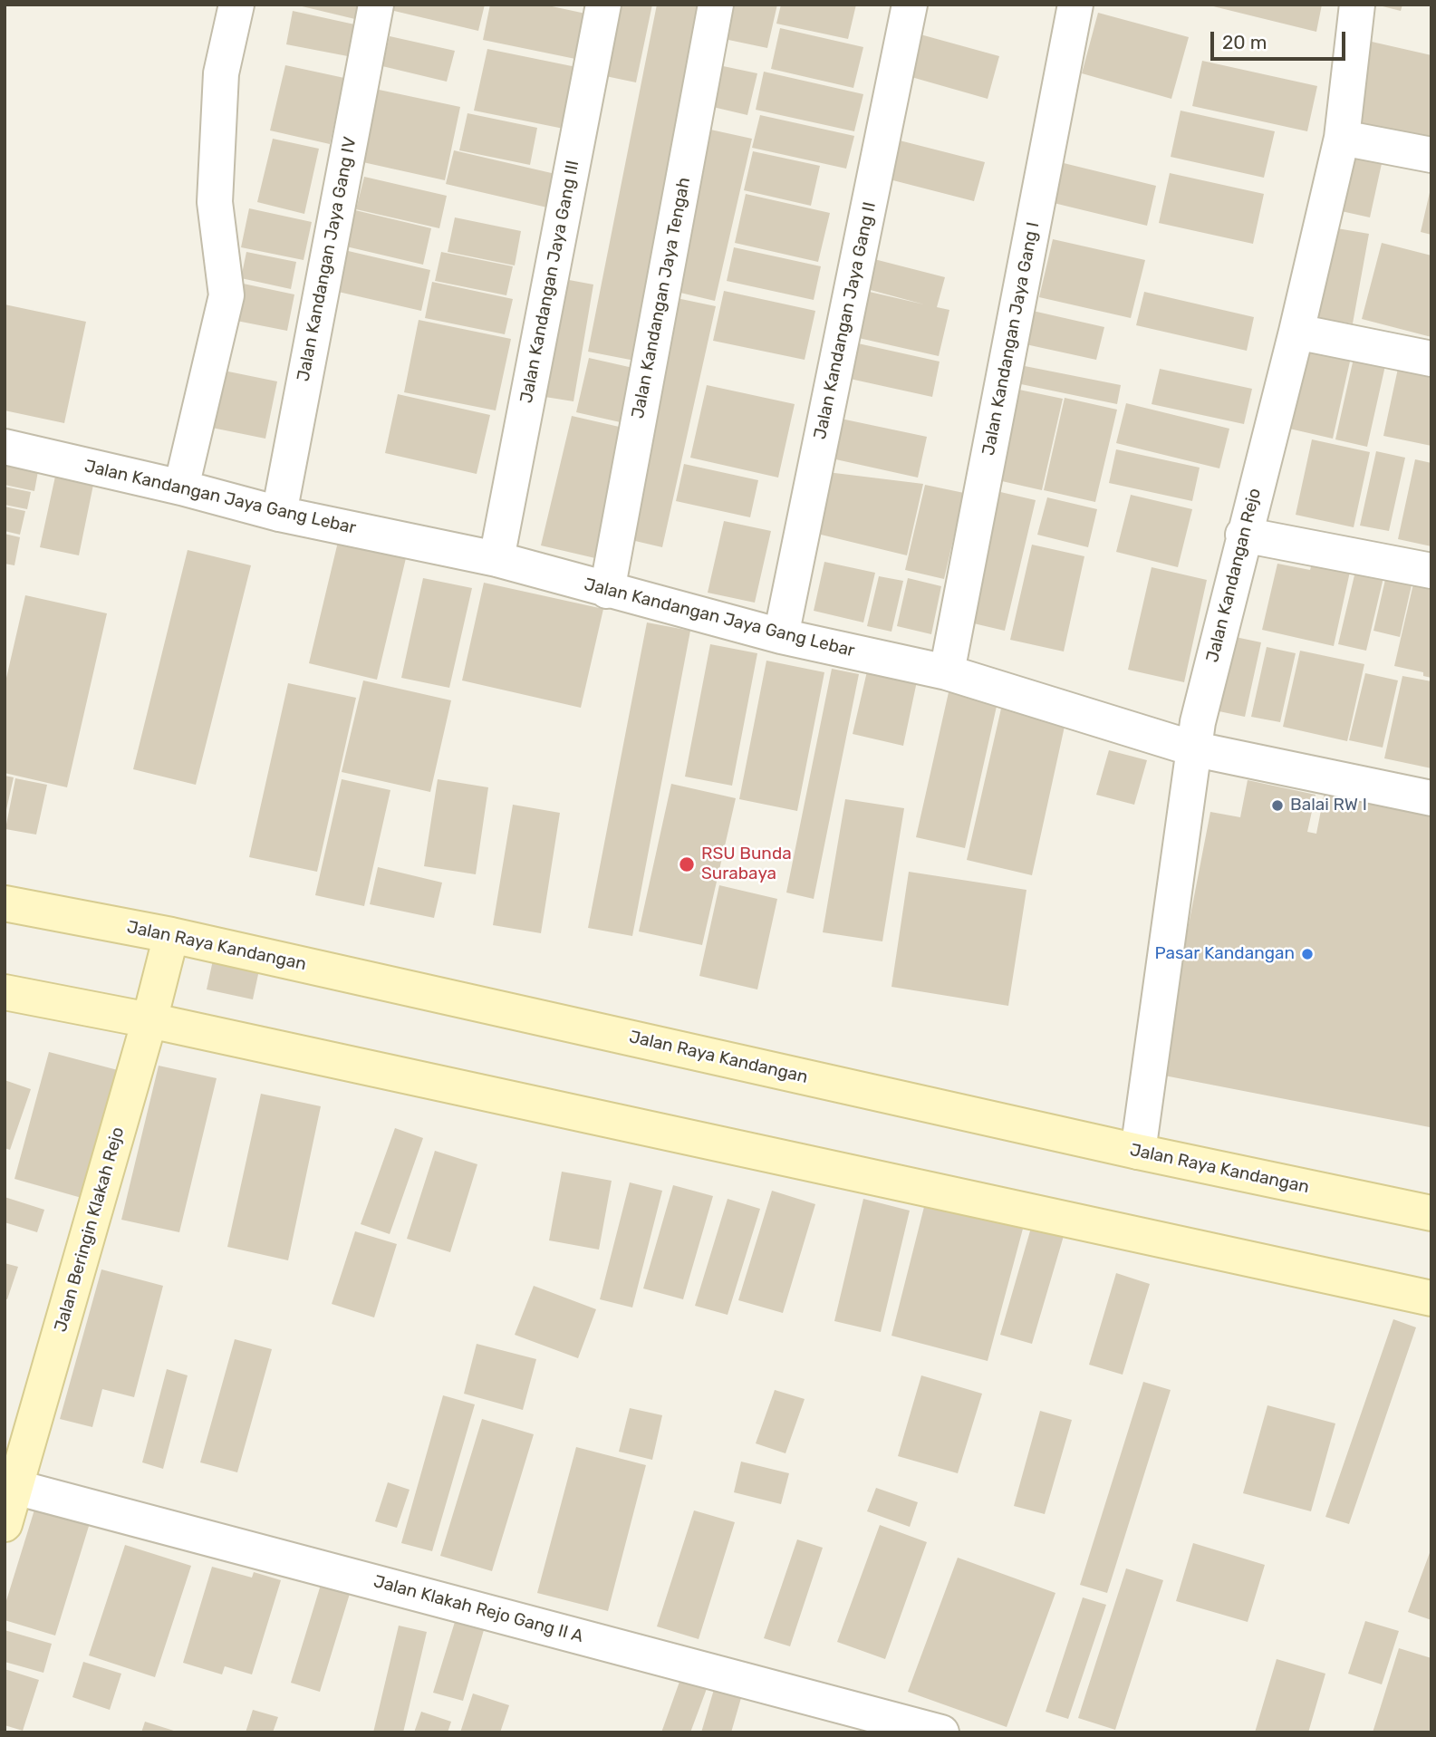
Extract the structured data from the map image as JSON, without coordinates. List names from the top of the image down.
{
  "streets": {
    "main road": ["Jalan Raya Kandangan", "Jalan Beringin Klakah Rejo"],
    "street": [
      "Jalan Kandangan Jaya Gang IV",
      "Jalan Kandangan Jaya Gang III",
      "Jalan Kandangan Jaya Tengah",
      "Jalan Kandangan Jaya Gang II",
      "Jalan Kandangan Jaya Gang I",
      "Jalan Kandangan Jaya Gang Lebar",
      "Jalan Kandangan Rejo",
      "Jalan Klakah Rejo Gang II A"
    ]
  },
  "crossings": [
    ["Jalan Kandangan Jaya Gang IV", "Jalan Kandangan Jaya Gang Lebar"],
    ["Jalan Kandangan Jaya Gang III", "Jalan Kandangan Jaya Gang Lebar"],
    ["Jalan Kandangan Jaya Tengah", "Jalan Kandangan Jaya Gang Lebar"],
    ["Jalan Kandangan Jaya Gang II", "Jalan Kandangan Jaya Gang Lebar"],
    ["Jalan Kandangan Jaya Gang I", "Jalan Kandangan Jaya Gang Lebar"],
    ["Jalan Kandangan Jaya Gang Lebar", "Jalan Kandangan Rejo"],
    ["Jalan Kandangan Rejo", "Jalan Raya Kandangan"],
    ["Jalan Raya Kandangan", "Jalan Beringin Klakah Rejo"],
    ["Jalan Beringin Klakah Rejo", "Jalan Klakah Rejo Gang II A"]
  ],
  "places": ["Balai RW I", "RSU Bunda Surabaya", "Pasar Kandangan"],
  "scale_bar": "20 m"
}
